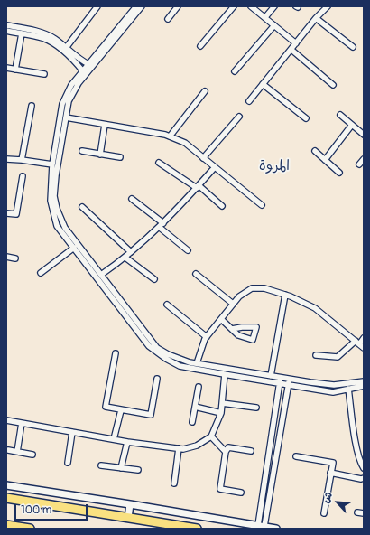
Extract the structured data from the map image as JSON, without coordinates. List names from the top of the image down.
{
  "districts": ["المروة"],
  "scale_bar": "100 m",
  "north": "top left"
}
